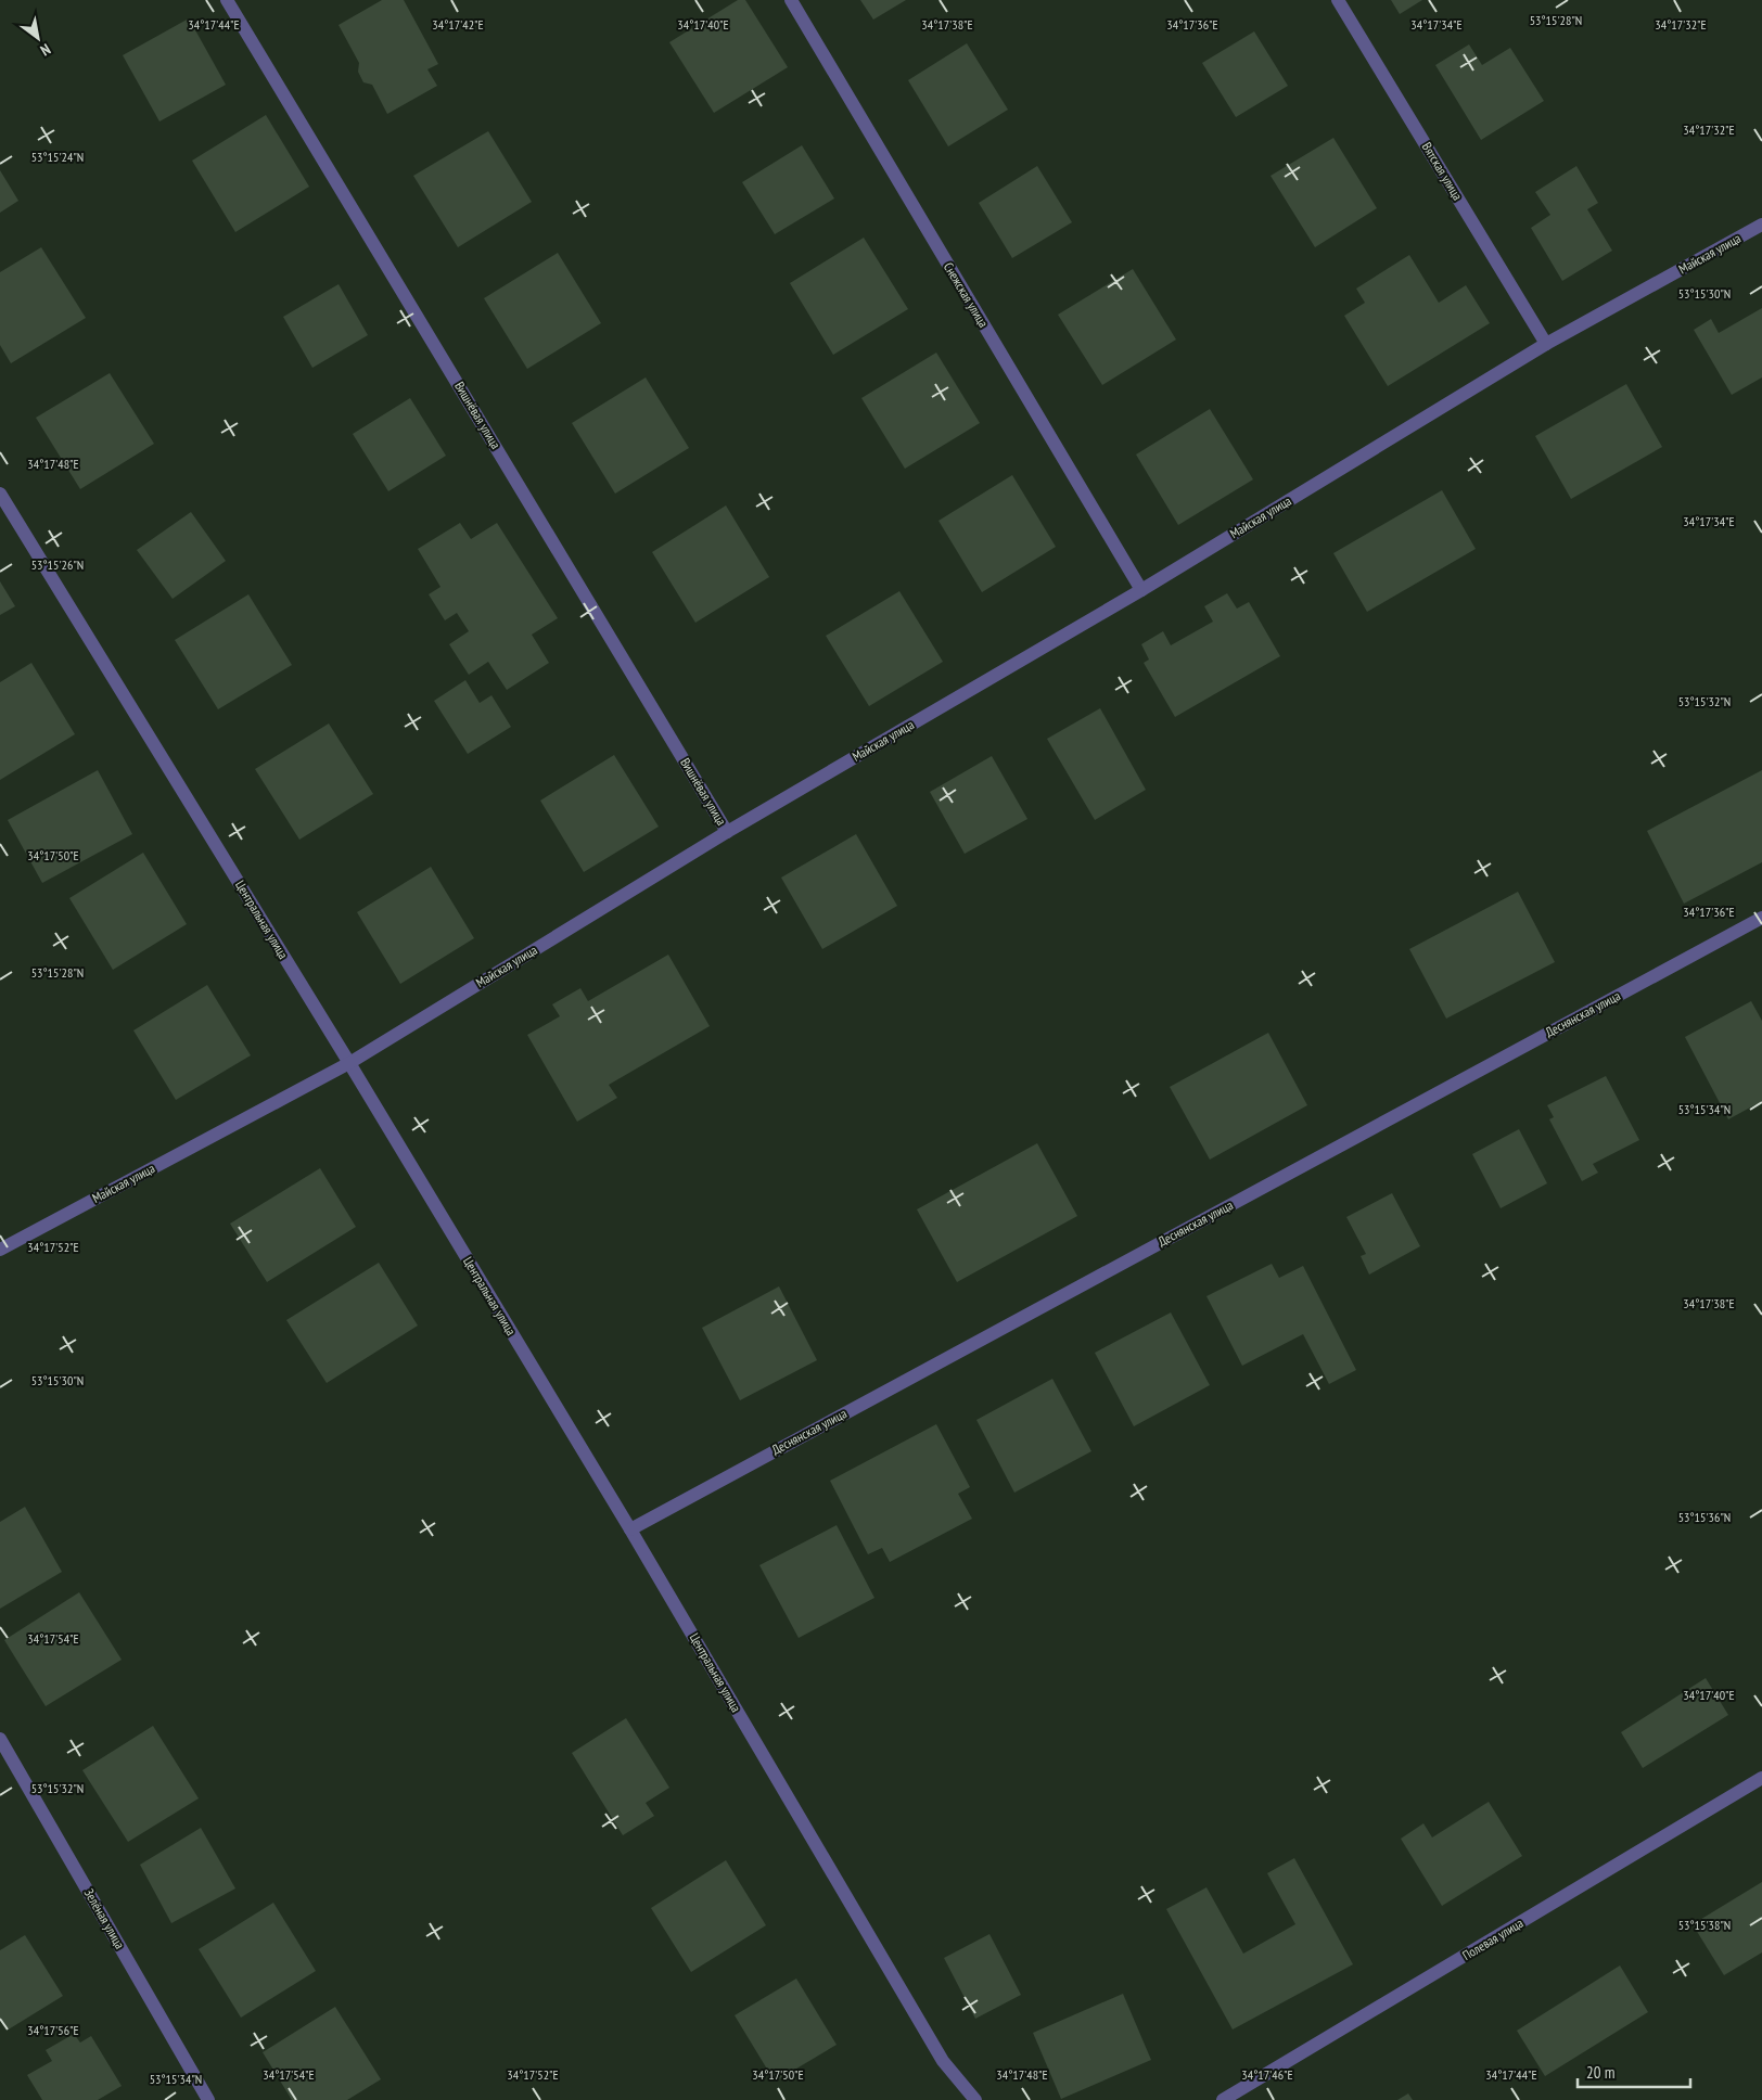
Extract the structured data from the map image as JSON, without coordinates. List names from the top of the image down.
{
  "streets": {
    "street": [
      "Вятская улица",
      "Майская улица",
      "Снежская улица",
      "Вишнёвая улица",
      "Центральная улица",
      "Деснянская улица",
      "Зелёная улица",
      "Полевая улица"
    ]
  },
  "crossings": [
    ["Вятская улица", "Майская улица"],
    ["Майская улица", "Снежская улица"],
    ["Майская улица", "Вишнёвая улица"],
    ["Майская улица", "Центральная улица"],
    ["Центральная улица", "Деснянская улица"]
  ],
  "scale_bar": "20 m",
  "north": "bottom right",
  "coordinates": [
    "53°15'28\"N",
    "34°17'32\"E",
    "34°17'44\"E",
    "34°17'42\"E",
    "34°17'40\"E",
    "34°17'38\"E",
    "34°17'36\"E",
    "34°17'34\"E",
    "53°15'24\"N",
    "53°15'30\"N",
    "34°17'48\"E",
    "53°15'26\"N",
    "53°15'32\"N",
    "34°17'50\"E",
    "53°15'34\"N",
    "34°17'52\"E",
    "53°15'36\"N",
    "34°17'54\"E",
    "53°15'38\"N",
    "34°17'56\"E",
    "34°17'46\"E"
  ]
}
